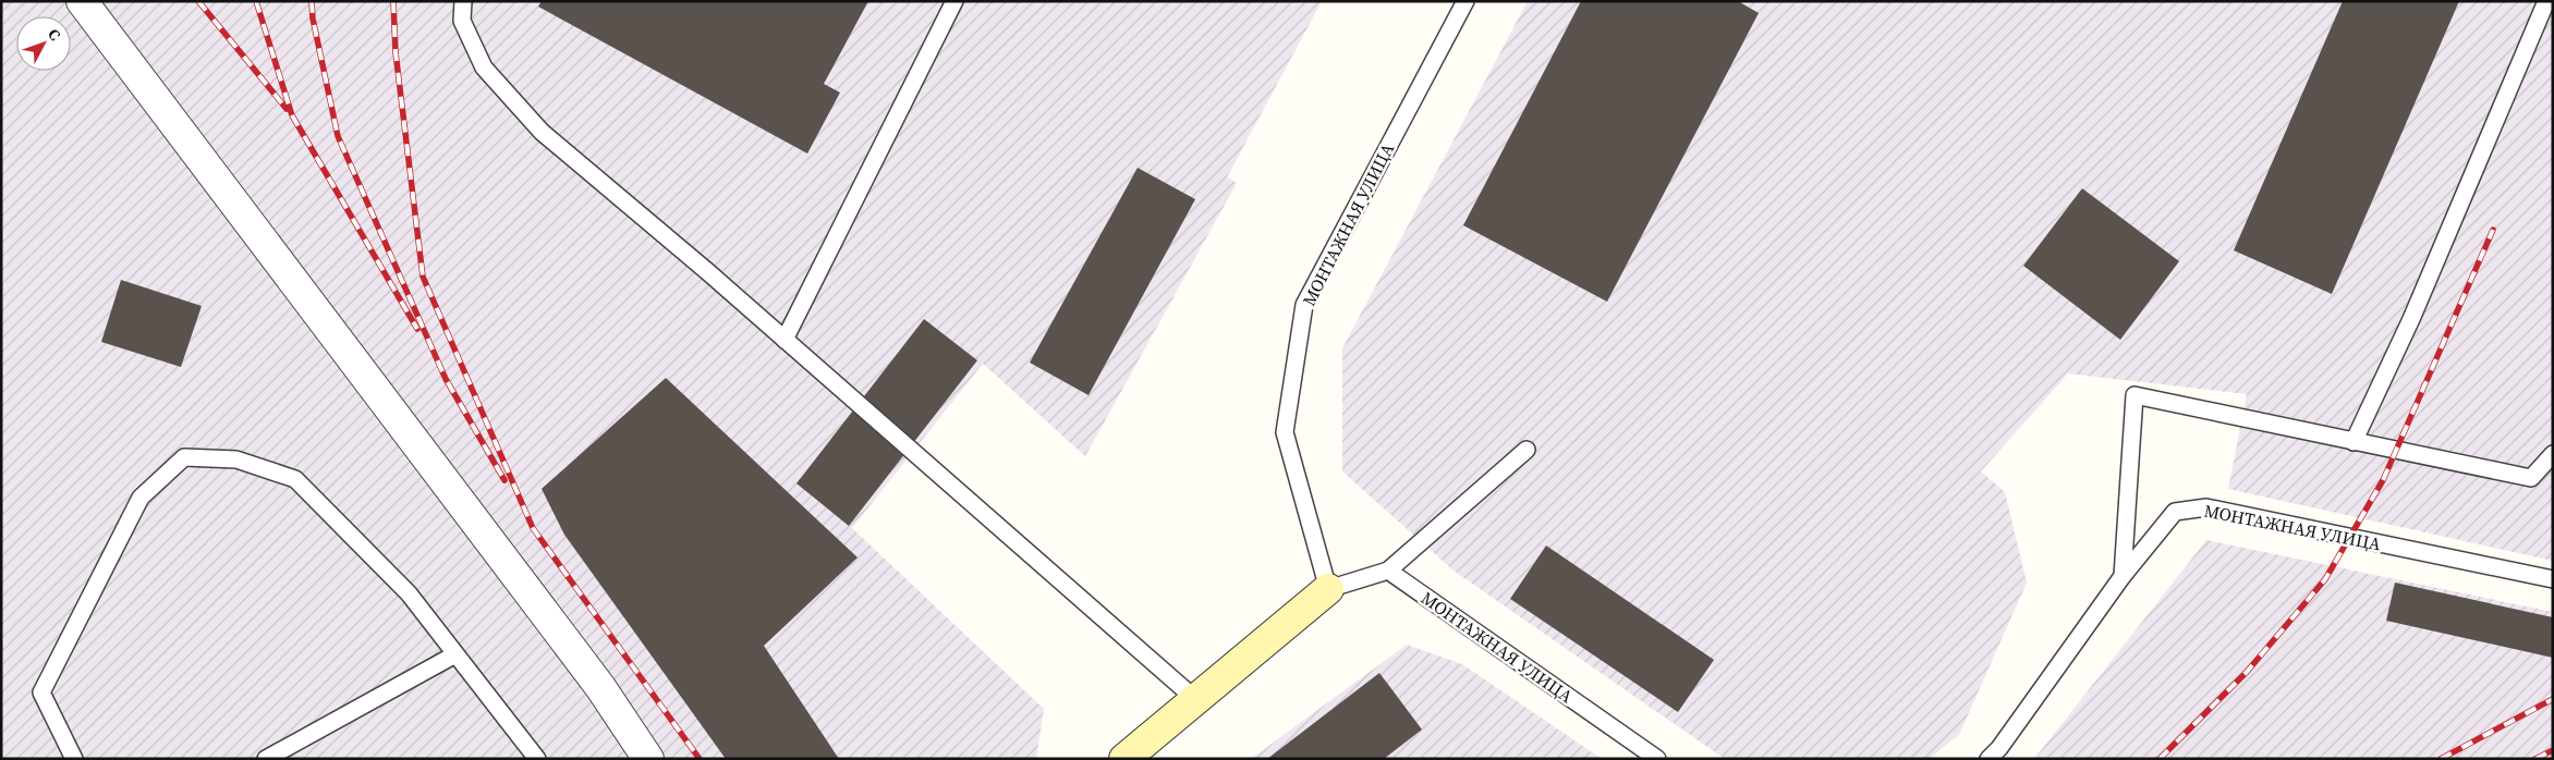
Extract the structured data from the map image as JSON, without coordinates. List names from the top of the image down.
{
  "streets": {
    "lane": ["МОНТАЖНАЯ УЛИЦА"]
  },
  "north": "top right"
}
